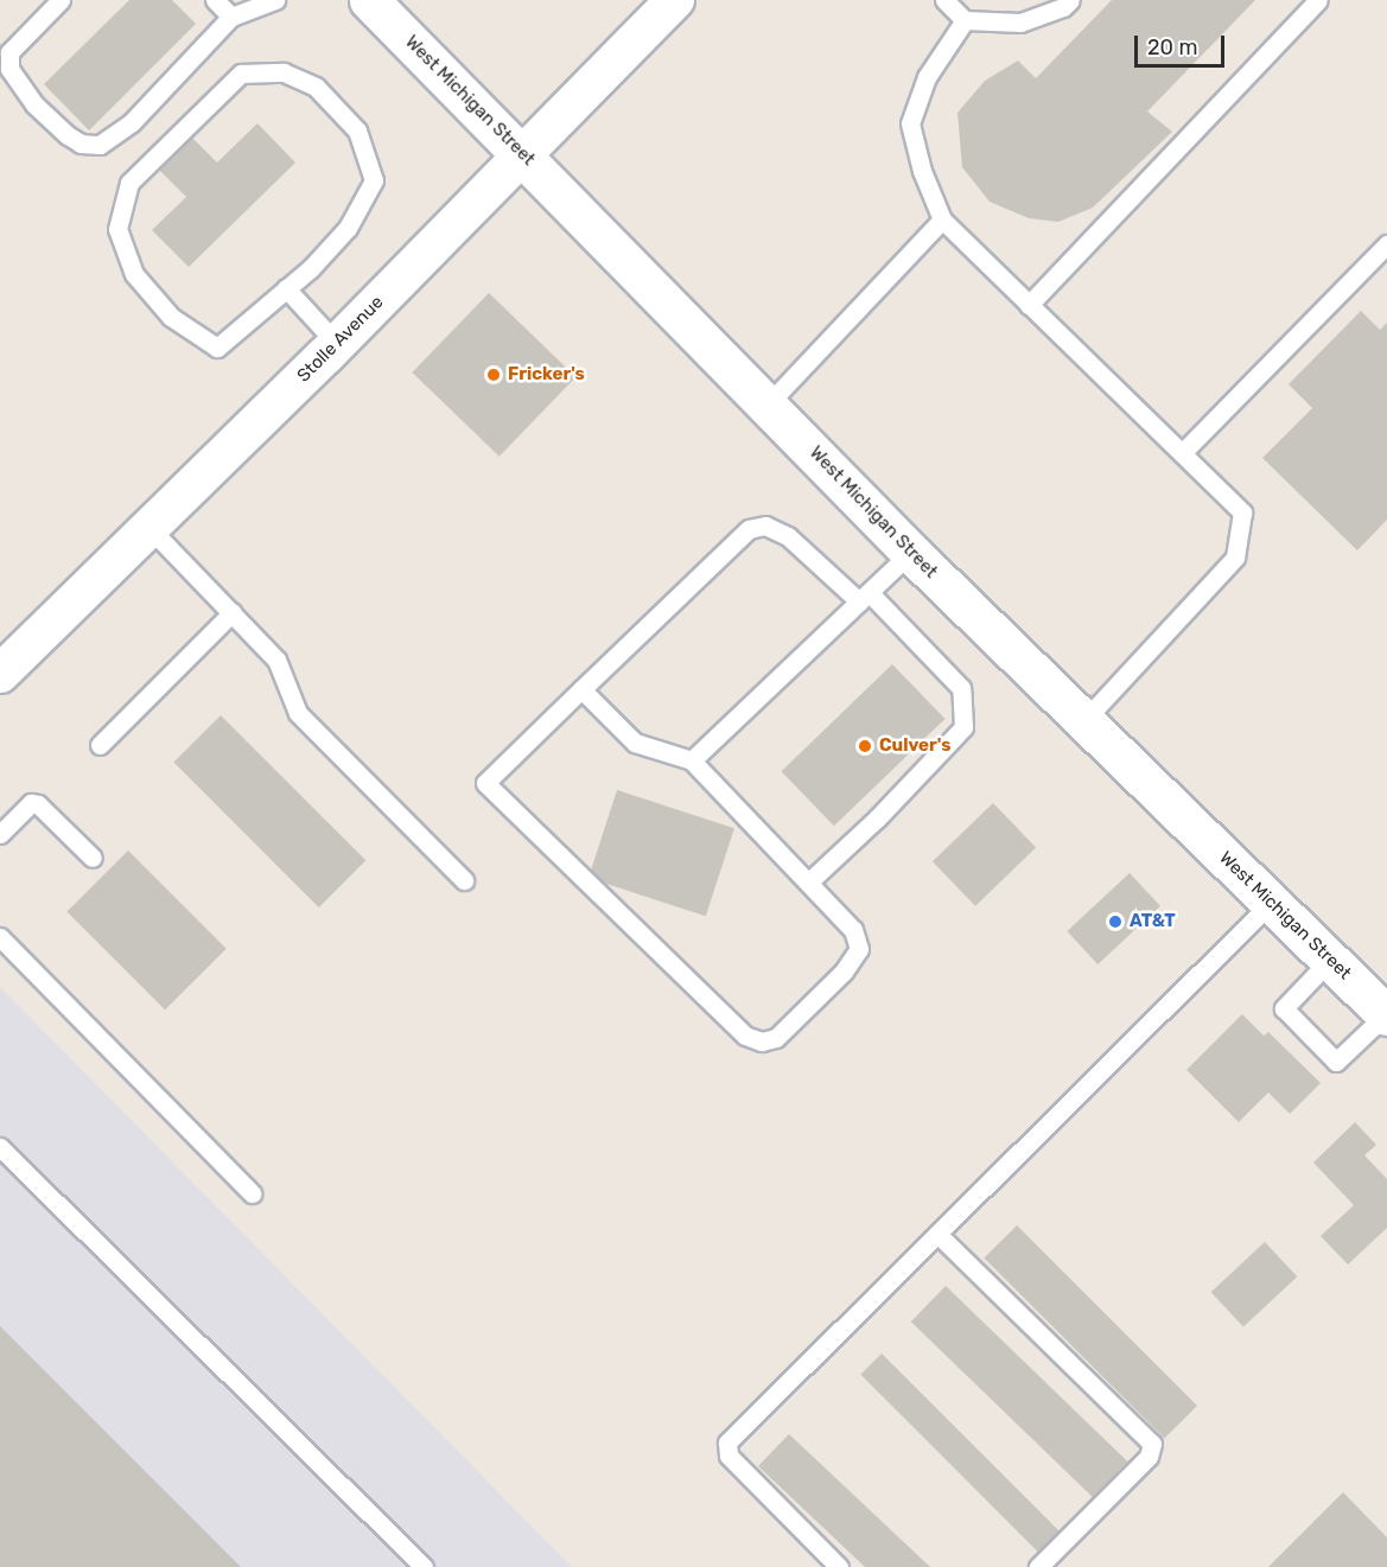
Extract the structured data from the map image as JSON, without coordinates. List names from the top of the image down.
{
  "streets": {
    "main road": ["West Michigan Street"],
    "street": ["Stolle Avenue"]
  },
  "crossings": [
    ["West Michigan Street", "Stolle Avenue"]
  ],
  "places": ["Fricker's", "Culver's", "AT&T"],
  "scale_bar": "20 m"
}
